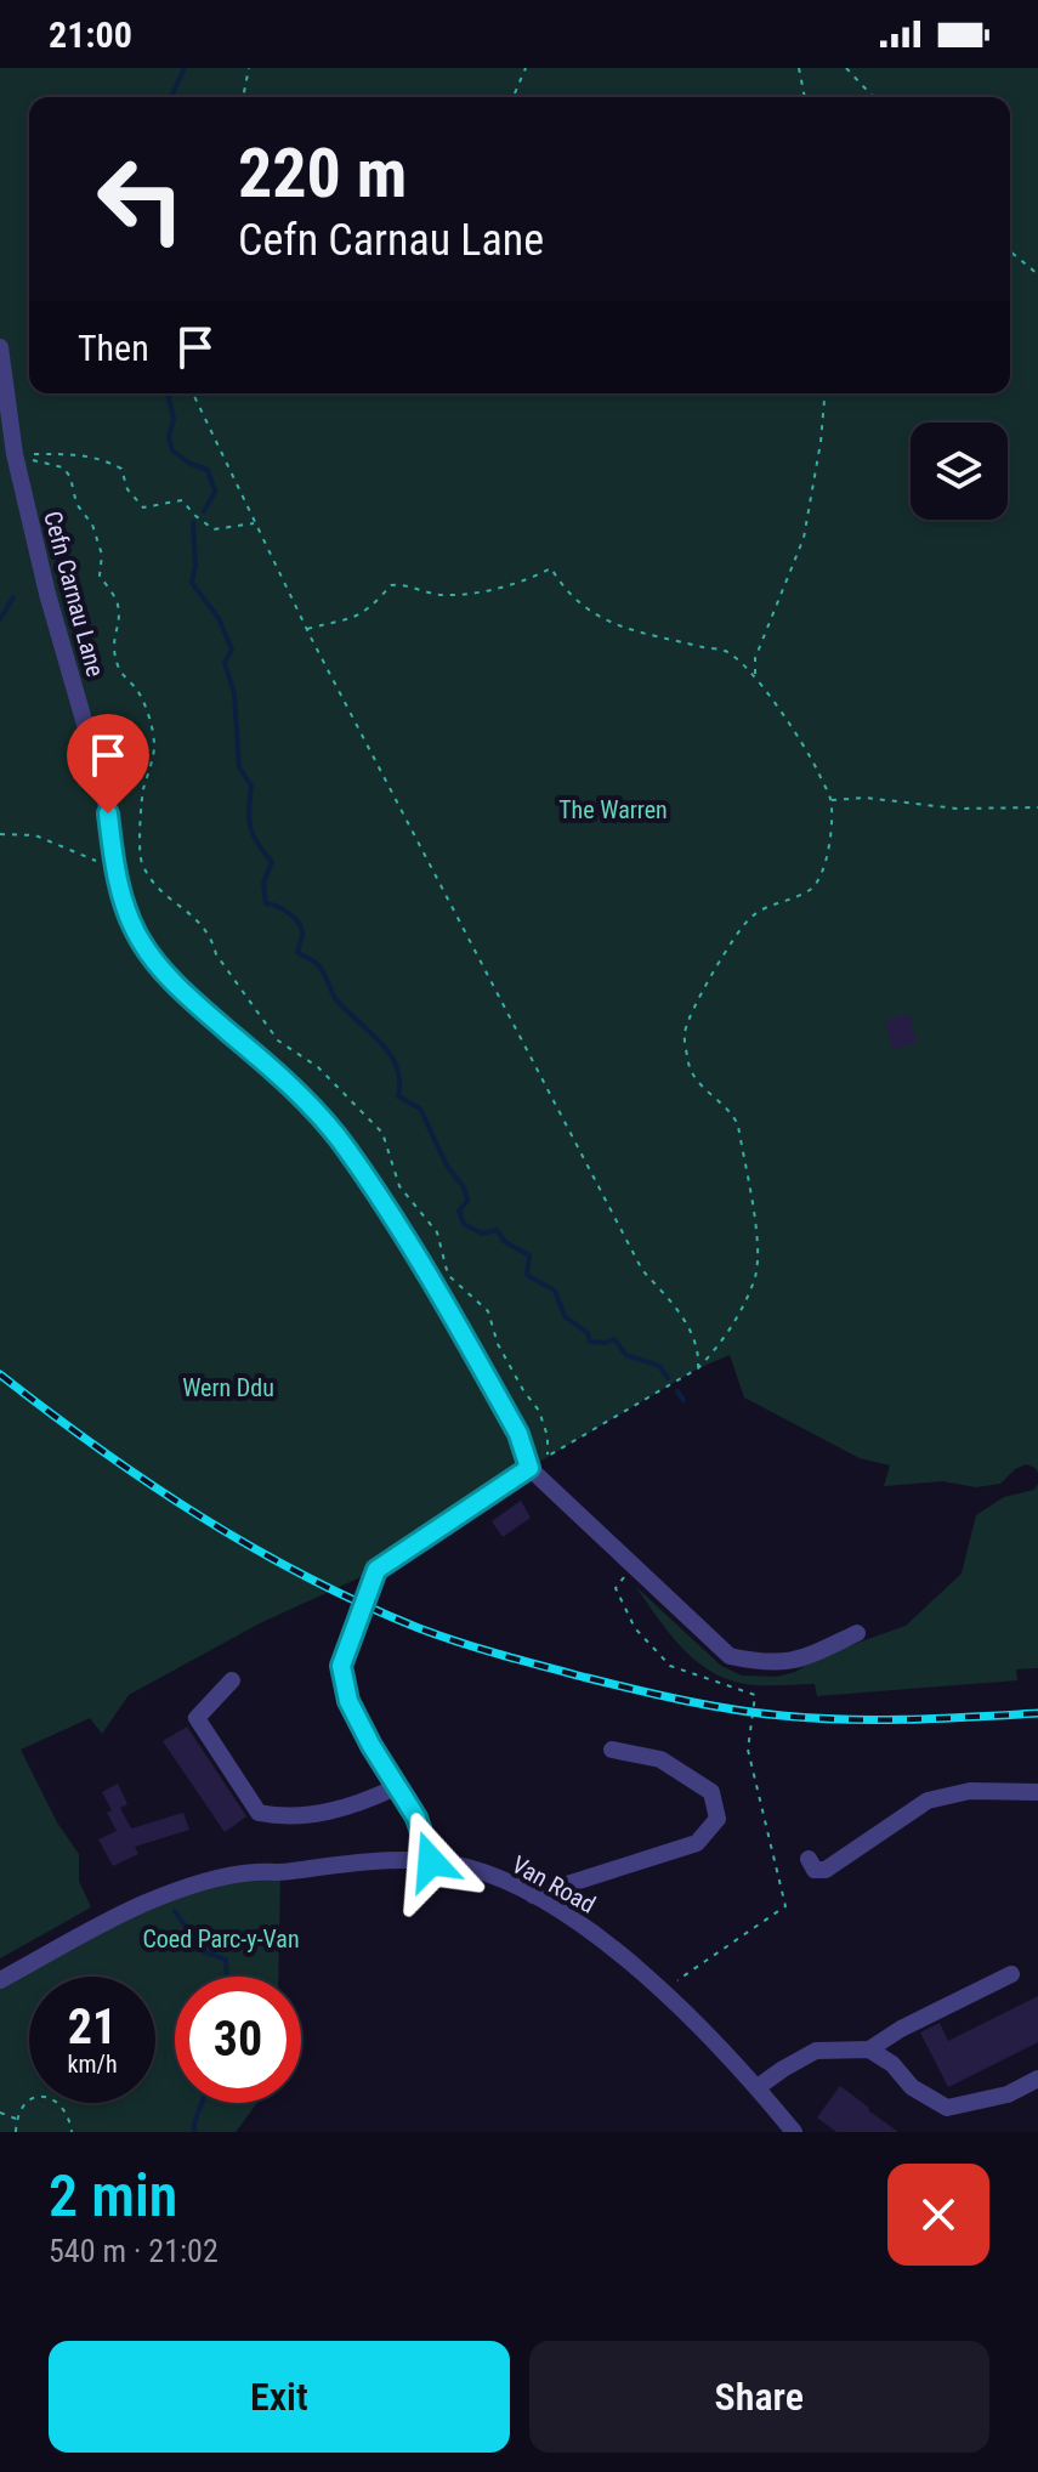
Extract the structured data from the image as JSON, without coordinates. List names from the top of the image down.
{
  "streets": {
    "street": ["Cefn Carnau Lane", "Van Road"]
  },
  "parks": ["The Warren", "Wern Ddu", "Coed Parc-y-Van"],
  "page": {
    "status": "21:00",
    "turn": ["220 m", "Cefn Carnau Lane"],
    "then": "Then",
    "speed": "21 km/h",
    "limit": "30",
    "heading": ["2 min", "540 m · 21:02"],
    "buttons": ["Exit", "Share"]
  }
}
